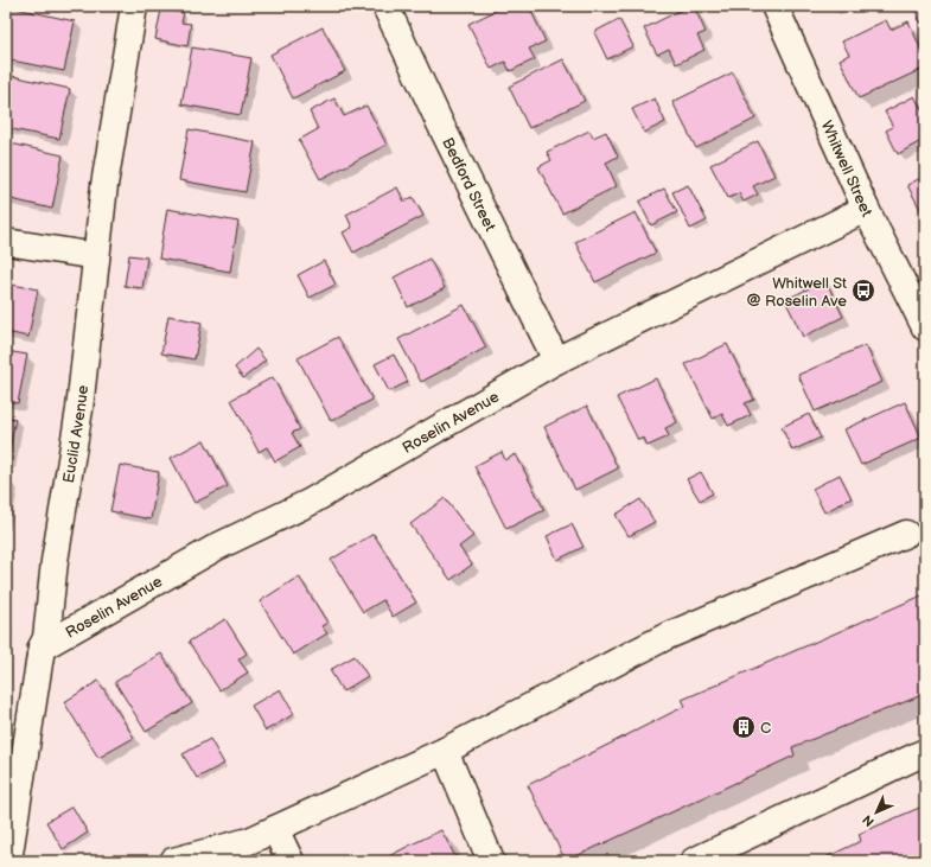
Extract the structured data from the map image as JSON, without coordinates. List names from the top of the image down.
{
  "streets": {
    "street": [
      "Whitwell Street",
      "Bedford Street",
      "Roselin Avenue",
      "Euclid Avenue"
    ]
  },
  "crossings": [
    ["Whitwell Street", "Roselin Avenue"],
    ["Bedford Street", "Roselin Avenue"],
    ["Roselin Avenue", "Euclid Avenue"]
  ],
  "places": {
    "bus stop": ["Whitwell St @ Roselin Ave"],
    "building": ["C"]
  },
  "north": "bottom left"
}
